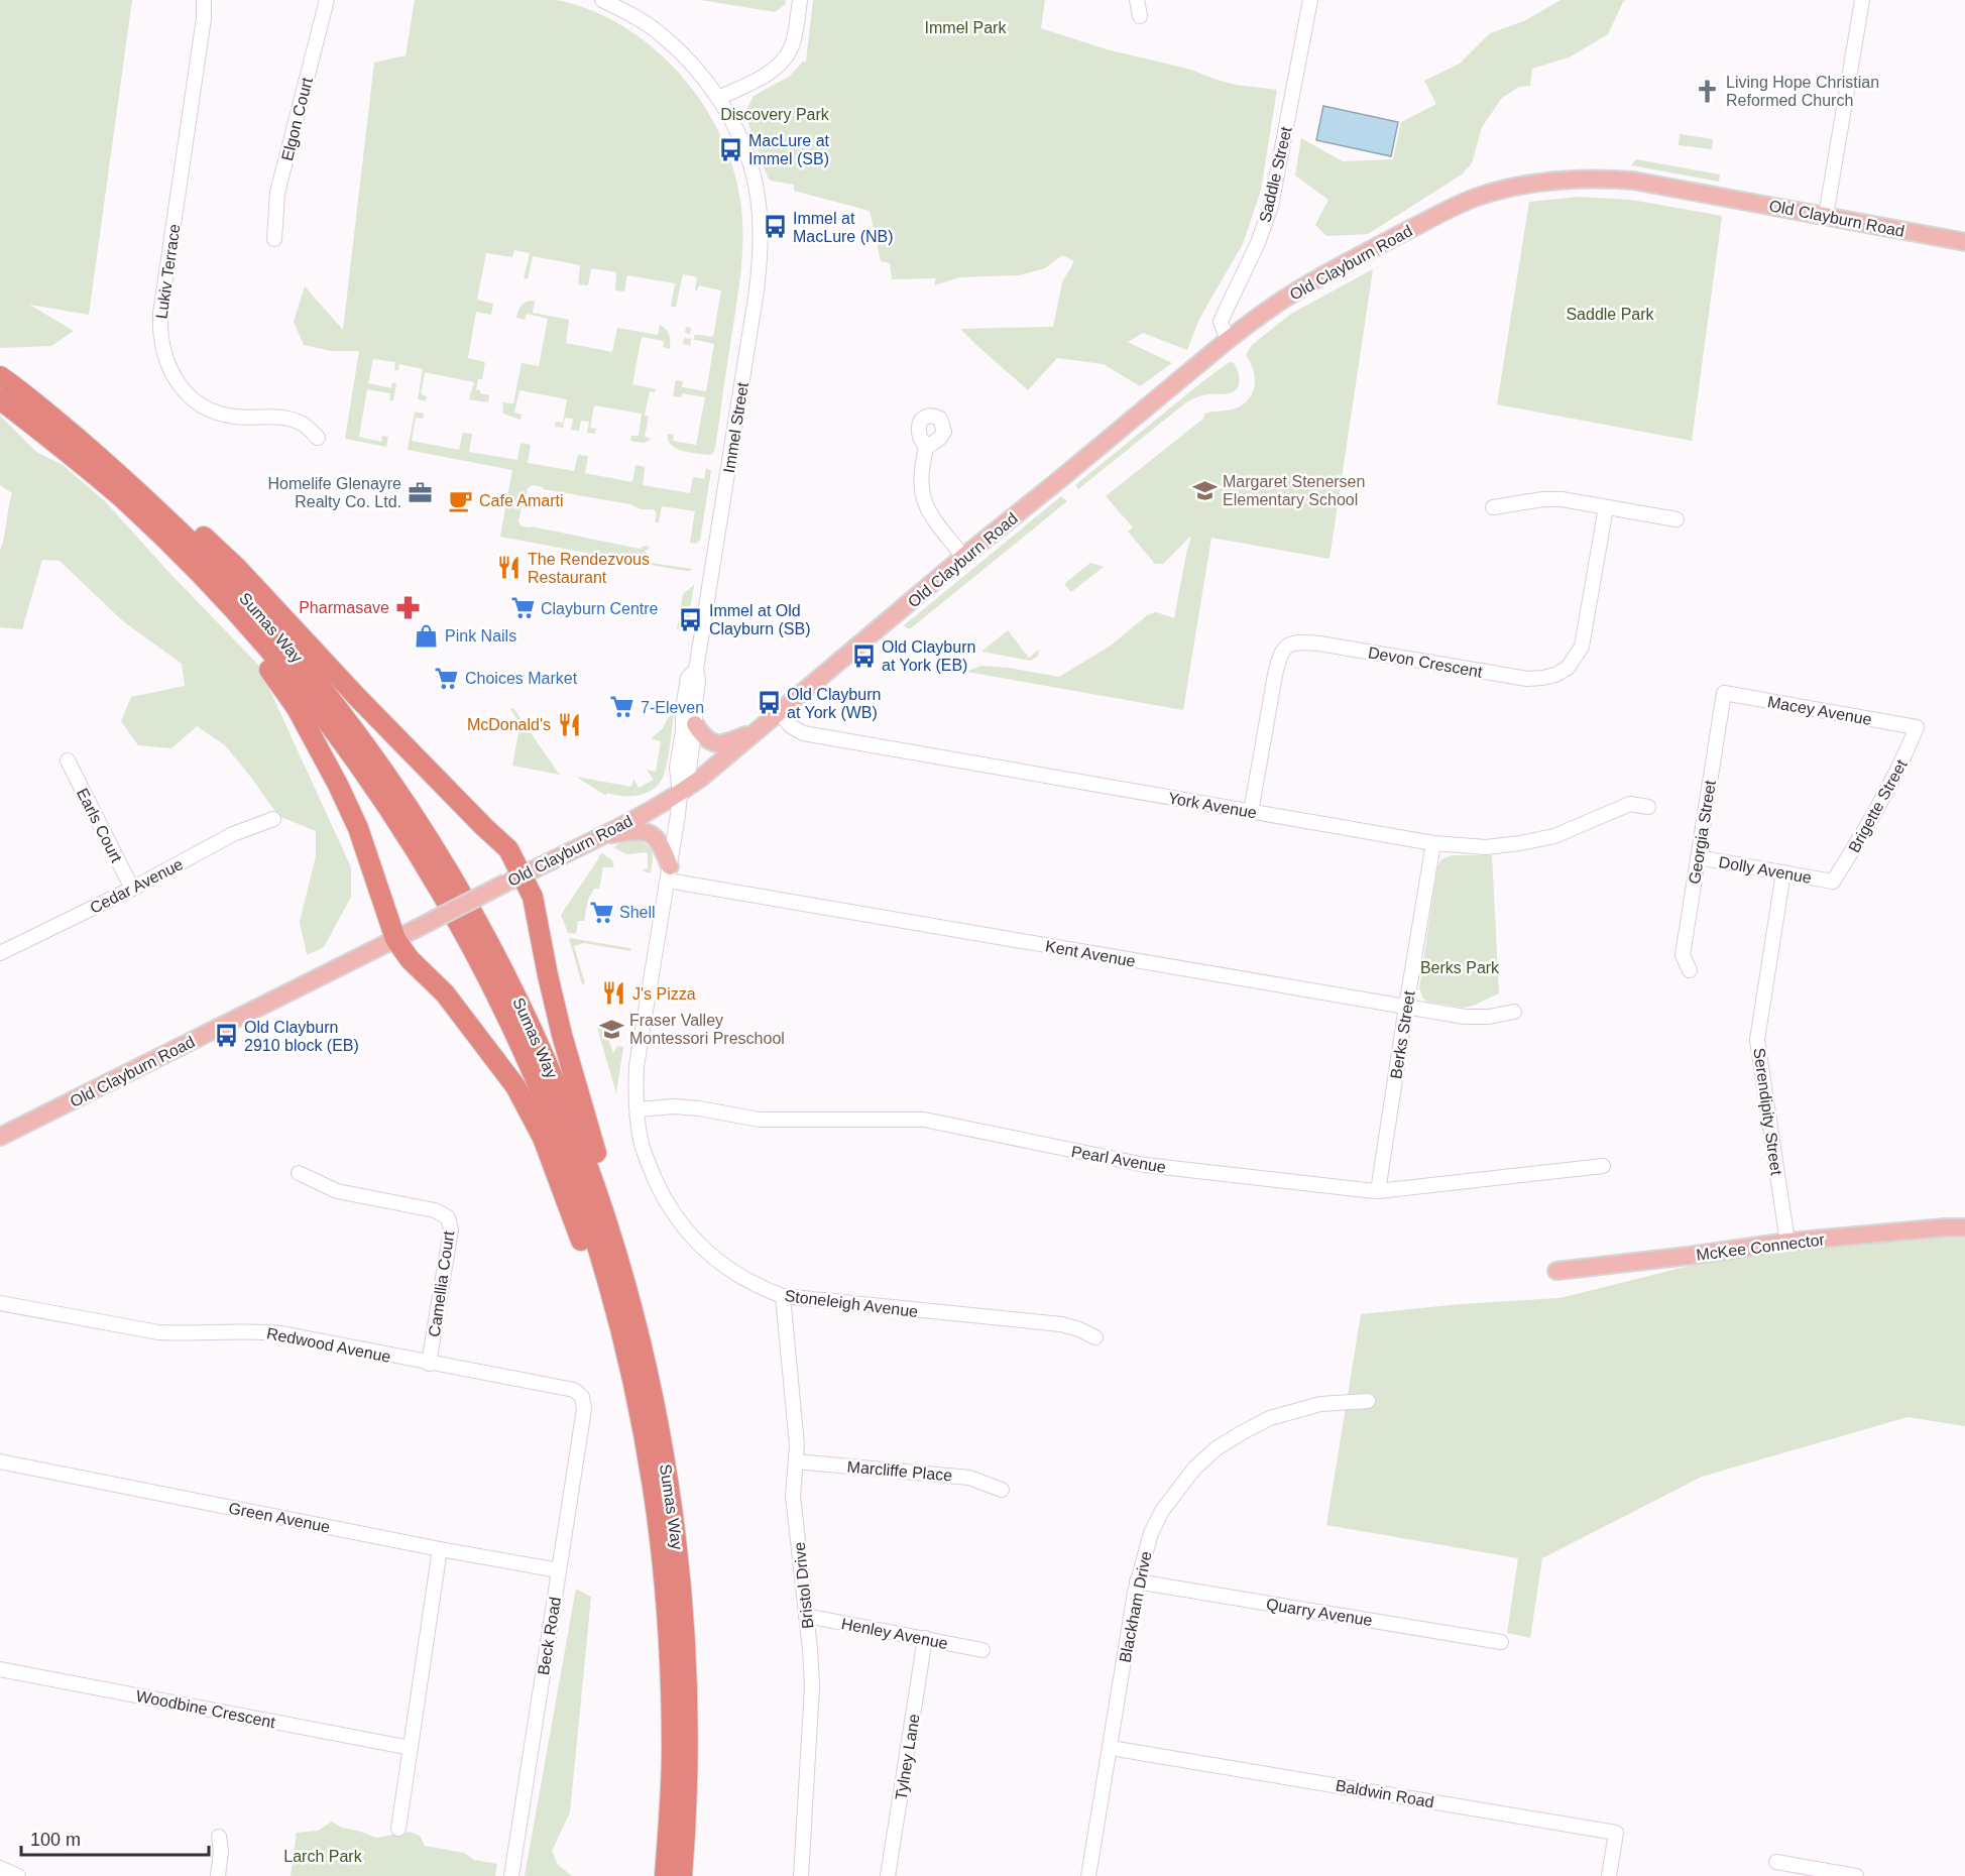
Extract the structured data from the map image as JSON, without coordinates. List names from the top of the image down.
{
  "streets": {
    "highway": ["Sumas Way"],
    "main road": ["Old Clayburn Road", "McKee Connector"],
    "street": [
      "Elgon Court",
      "Saddle Street",
      "Lukiv Terrace",
      "Immel Street",
      "Devon Crescent",
      "Macey Avenue",
      "York Avenue",
      "Brigette Street",
      "Earls Court",
      "Georgia Street",
      "Dolly Avenue",
      "Cedar Avenue",
      "Kent Avenue",
      "Berks Street",
      "Serendipity Street",
      "Pearl Avenue",
      "Camellia Court",
      "Stoneleigh Avenue",
      "Redwood Avenue",
      "Marcliffe Place",
      "Green Avenue",
      "Bristol Drive",
      "Blackham Drive",
      "Quarry Avenue",
      "Henley Avenue",
      "Beck Road",
      "Woodbine Crescent",
      "Tylney Lane",
      "Baldwin Road"
    ]
  },
  "crossings": [
    ["Saddle Street", "Old Clayburn Road"],
    ["Old Clayburn Road", "Immel Street"],
    ["Old Clayburn Road", "York Avenue"],
    ["Immel Street", "Kent Avenue"],
    ["Immel Street", "Pearl Avenue"],
    ["Immel Street", "Stoneleigh Avenue"],
    ["Devon Crescent", "York Avenue"],
    ["Macey Avenue", "Brigette Street"],
    ["Macey Avenue", "Georgia Street"],
    ["York Avenue", "Berks Street"],
    ["Brigette Street", "Dolly Avenue"],
    ["Earls Court", "Cedar Avenue"],
    ["Georgia Street", "Dolly Avenue"],
    ["Dolly Avenue", "Serendipity Street"],
    ["Kent Avenue", "Berks Street"],
    ["Berks Street", "Pearl Avenue"],
    ["Serendipity Street", "McKee Connector"],
    ["Pearl Avenue", "Stoneleigh Avenue"],
    ["Camellia Court", "Redwood Avenue"],
    ["Stoneleigh Avenue", "Bristol Drive"],
    ["Redwood Avenue", "Beck Road"],
    ["Marcliffe Place", "Bristol Drive"],
    ["Green Avenue", "Beck Road"],
    ["Bristol Drive", "Henley Avenue"],
    ["Blackham Drive", "Quarry Avenue"],
    ["Blackham Drive", "Baldwin Road"],
    ["Henley Avenue", "Tylney Lane"]
  ],
  "parks": [
    "Immel Park",
    "Discovery Park",
    "Saddle Park",
    "Berks Park",
    "Larch Park"
  ],
  "places": {
    "church": ["Living Hope Christian Reformed Church"],
    "bus stop": [
      "MacLure at Immel (SB)",
      "Immel at MacLure (NB)",
      "Immel at Old Clayburn (SB)",
      "Old Clayburn at York (EB)",
      "Old Clayburn at York (WB)",
      "Old Clayburn 2910 block (EB)"
    ],
    "school or university": ["Margaret Stenersen Elementary School", "Fraser Valley Montessori Preschool"],
    "office": ["Homelife Glenayre Realty Co. Ltd."],
    "cafe": ["Cafe Amarti"],
    "restaurant": ["The Rendezvous Restaurant", "McDonald's", "J's Pizza"],
    "pharmacy": ["Pharmasave"],
    "supermarket": [
      "Clayburn Centre",
      "Choices Market",
      "7-Eleven",
      "Shell"
    ],
    "shop": ["Pink Nails"]
  },
  "scale_bar": "100 m"
}
